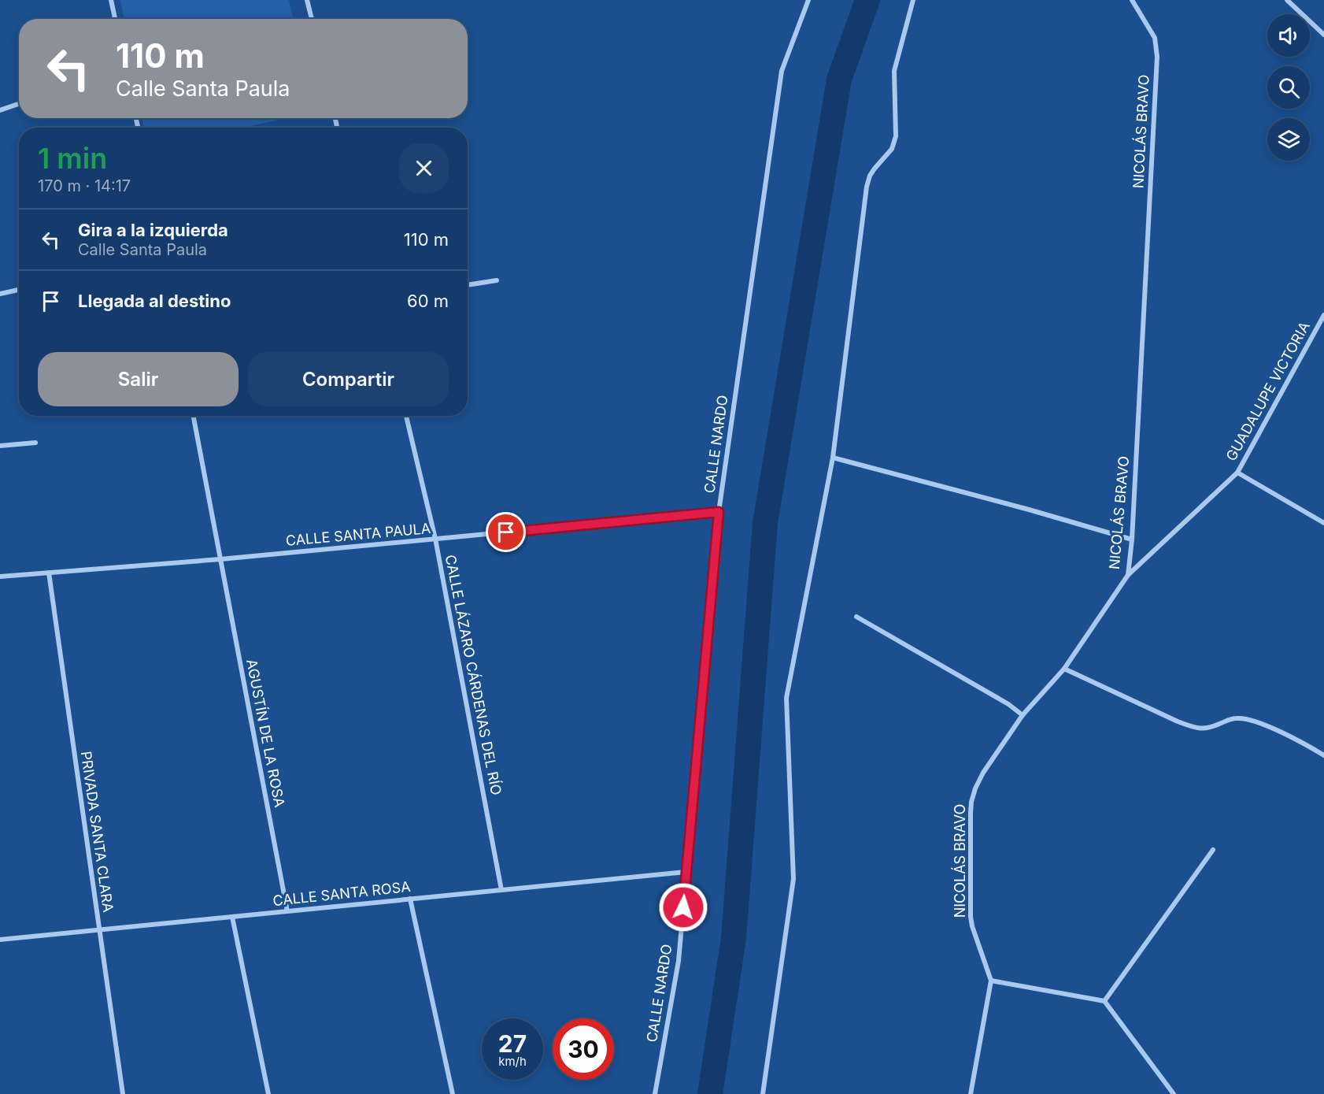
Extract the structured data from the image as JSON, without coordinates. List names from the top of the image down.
{
  "streets": {
    "street": [
      "NICOLÁS BRAVO",
      "GUADALUPE VICTORIA",
      "CALLE NARDO",
      "CALLE SANTA PAULA",
      "CALLE LÁZARO CÁRDENAS DEL RÍO",
      "AGUSTÍN DE LA ROSA",
      "PRIVADA SANTA CLARA",
      "CALLE SANTA ROSA"
    ]
  },
  "crossings": [
    ["NICOLÁS BRAVO", "GUADALUPE VICTORIA"],
    ["CALLE NARDO", "CALLE SANTA PAULA"],
    ["CALLE NARDO", "CALLE SANTA ROSA"],
    ["CALLE SANTA PAULA", "CALLE LÁZARO CÁRDENAS DEL RÍO"],
    ["CALLE SANTA PAULA", "AGUSTÍN DE LA ROSA"],
    ["CALLE SANTA PAULA", "PRIVADA SANTA CLARA"],
    ["CALLE LÁZARO CÁRDENAS DEL RÍO", "CALLE SANTA ROSA"],
    ["AGUSTÍN DE LA ROSA", "CALLE SANTA ROSA"],
    ["PRIVADA SANTA CLARA", "CALLE SANTA ROSA"]
  ],
  "page": {
    "turn": ["110 m", "Calle Santa Paula"],
    "heading": ["1 min", "170 m · 14:17"],
    "list": [
      {
        "name": "Gira a la izquierda",
        "note": "Calle Santa Paula",
        "value": "110 m"
      },
      {
        "name": "Llegada al destino",
        "value": "60 m"
      }
    ],
    "buttons": ["Salir", "Compartir"],
    "speed": "27 km/h",
    "limit": "30"
  }
}
